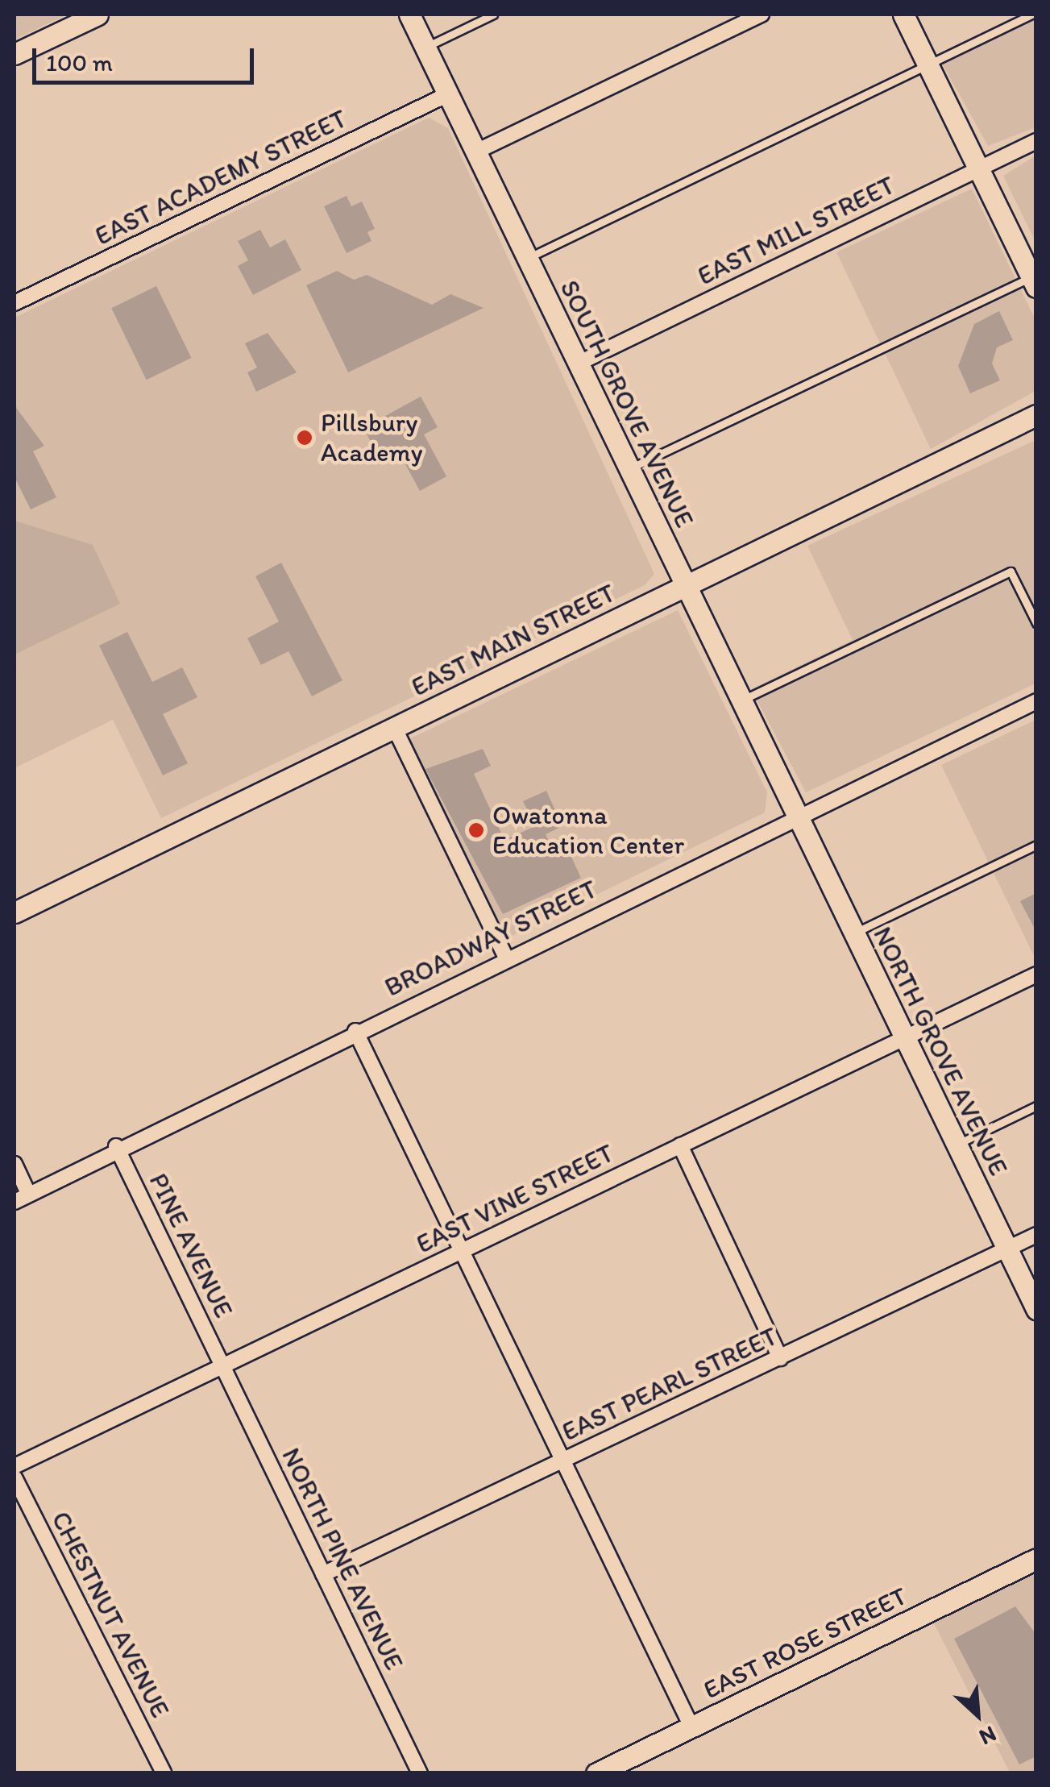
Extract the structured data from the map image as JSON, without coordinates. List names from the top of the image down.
{
  "streets": {
    "street": [
      "EAST ACADEMY STREET",
      "EAST MILL STREET",
      "SOUTH GROVE AVENUE",
      "EAST MAIN STREET",
      "BROADWAY STREET",
      "NORTH GROVE AVENUE",
      "EAST VINE STREET",
      "PINE AVENUE",
      "EAST PEARL STREET",
      "NORTH PINE AVENUE",
      "CHESTNUT AVENUE",
      "EAST ROSE STREET"
    ]
  },
  "crossings": [
    ["EAST ACADEMY STREET", "SOUTH GROVE AVENUE"],
    ["EAST MILL STREET", "SOUTH GROVE AVENUE"],
    ["SOUTH GROVE AVENUE", "EAST MAIN STREET"],
    ["SOUTH GROVE AVENUE", "BROADWAY STREET"],
    ["SOUTH GROVE AVENUE", "NORTH GROVE AVENUE"],
    ["BROADWAY STREET", "NORTH GROVE AVENUE"],
    ["BROADWAY STREET", "PINE AVENUE"],
    ["NORTH GROVE AVENUE", "EAST VINE STREET"],
    ["NORTH GROVE AVENUE", "EAST PEARL STREET"],
    ["EAST VINE STREET", "PINE AVENUE"],
    ["EAST VINE STREET", "NORTH PINE AVENUE"],
    ["PINE AVENUE", "NORTH PINE AVENUE"],
    ["EAST PEARL STREET", "NORTH PINE AVENUE"]
  ],
  "places": ["Pillsbury Academy", "Owatonna Education Center"],
  "scale_bar": "100 m",
  "north": "bottom right"
}
